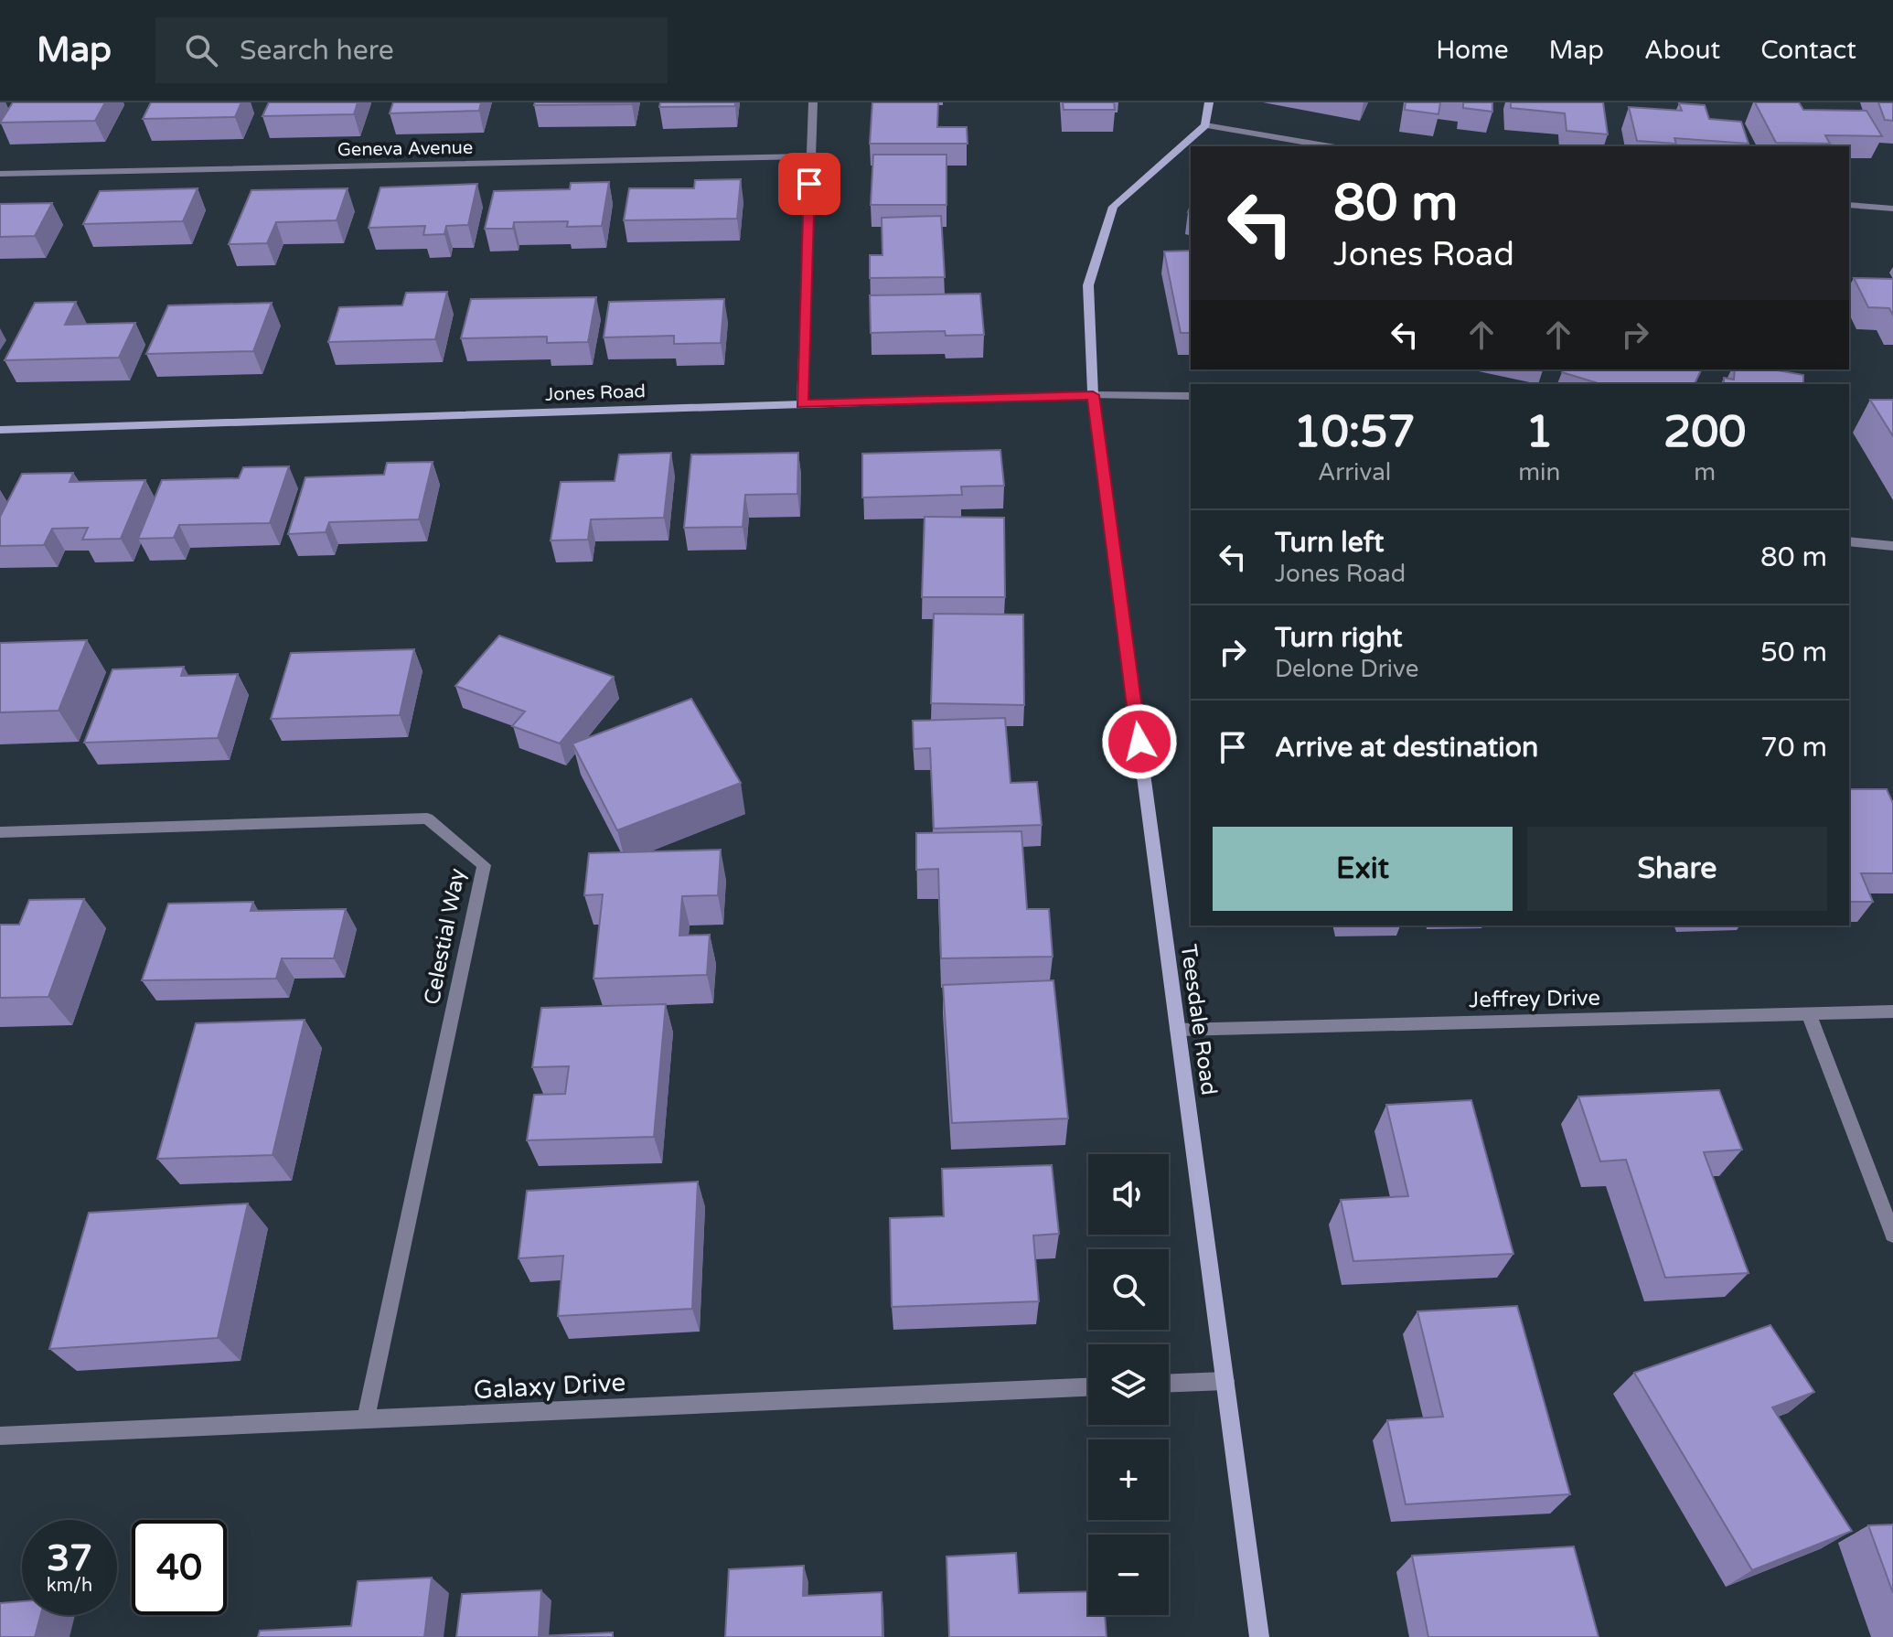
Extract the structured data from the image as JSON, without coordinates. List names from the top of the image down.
{
  "streets": {
    "street": [
      "Geneva Avenue",
      "Jones Road",
      "Celestial Way",
      "Jeffrey Drive",
      "Teesdale Road",
      "Galaxy Drive"
    ]
  },
  "crossings": [
    ["Jones Road", "Teesdale Road"],
    ["Celestial Way", "Galaxy Drive"],
    ["Jeffrey Drive", "Teesdale Road"]
  ],
  "page": {
    "header": "Map",
    "search": "Search here",
    "nav": [
      "Home",
      "Map",
      "About",
      "Contact"
    ],
    "turn": ["80 m", "Jones Road"],
    "eta": [
      "10:57",
      "Arrival",
      "1",
      "min",
      "200",
      "m"
    ],
    "list": [
      {
        "name": "Turn left",
        "note": "Jones Road",
        "value": "80 m"
      },
      {
        "name": "Turn right",
        "note": "Delone Drive",
        "value": "50 m"
      },
      {
        "name": "Arrive at destination",
        "value": "70 m"
      }
    ],
    "buttons": ["Exit", "Share"],
    "map_buttons": ["+", "−"],
    "speed": "37 km/h",
    "limit": "40"
  }
}
